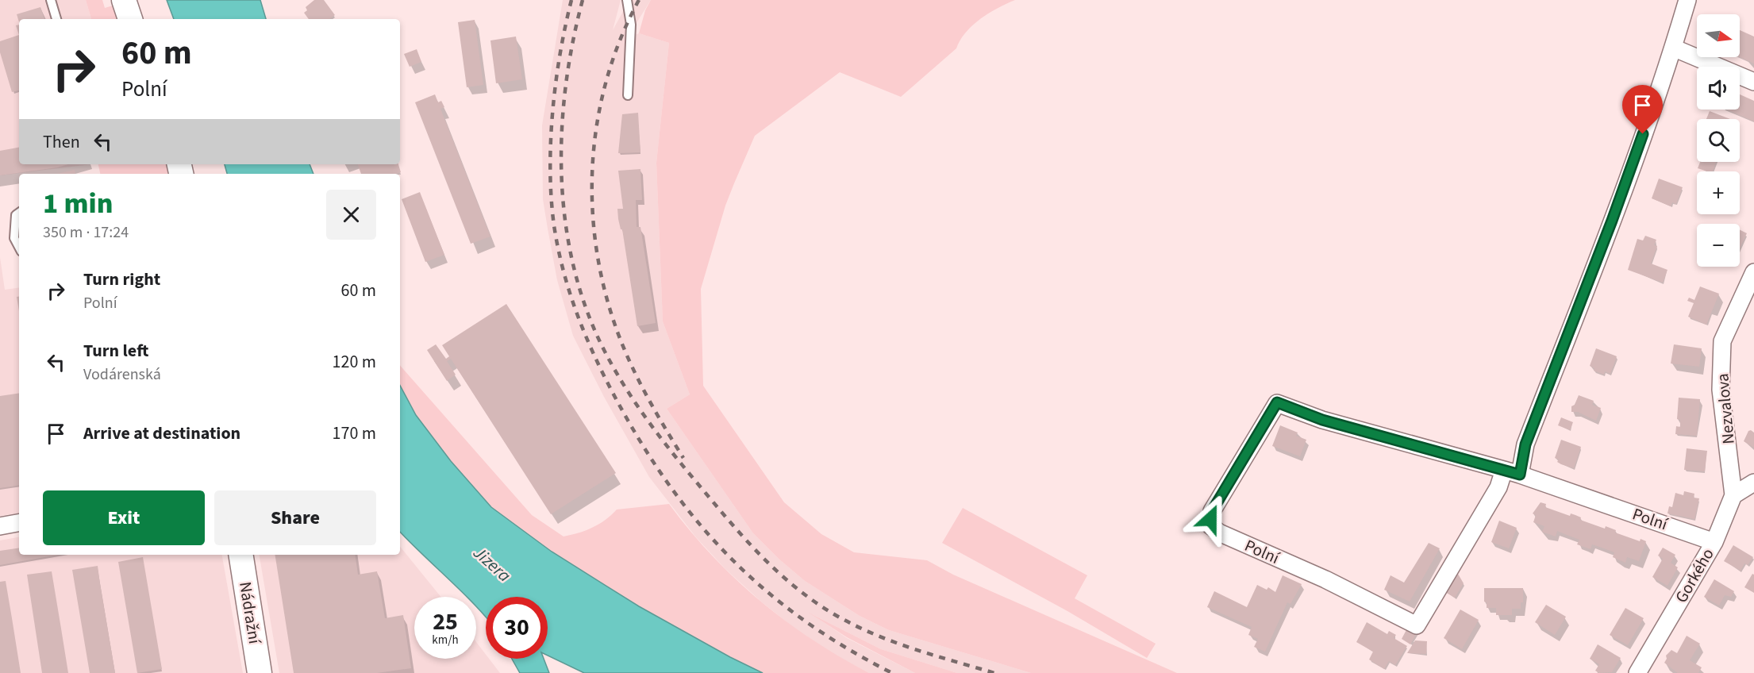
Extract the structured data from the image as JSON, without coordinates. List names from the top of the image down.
{
  "streets": {
    "street": [
      "Nezvalova",
      "Polní",
      "Gorkého",
      "Nádražní"
    ]
  },
  "crossings": [
    ["Nezvalova", "Gorkého"],
    ["Polní", "Gorkého"]
  ],
  "water": ["Jizera"],
  "north": "right",
  "page": {
    "map_buttons": ["+", "−"],
    "turn": ["60 m", "Polní"],
    "then": "Then",
    "heading": ["1 min", "350 m · 17:24"],
    "list": [
      {
        "name": "Turn right",
        "note": "Polní",
        "value": "60 m"
      },
      {
        "name": "Turn left",
        "note": "Vodárenská",
        "value": "120 m"
      },
      {
        "name": "Arrive at destination",
        "value": "170 m"
      }
    ],
    "buttons": ["Exit", "Share"],
    "speed": "25 km/h",
    "limit": "30"
  }
}
